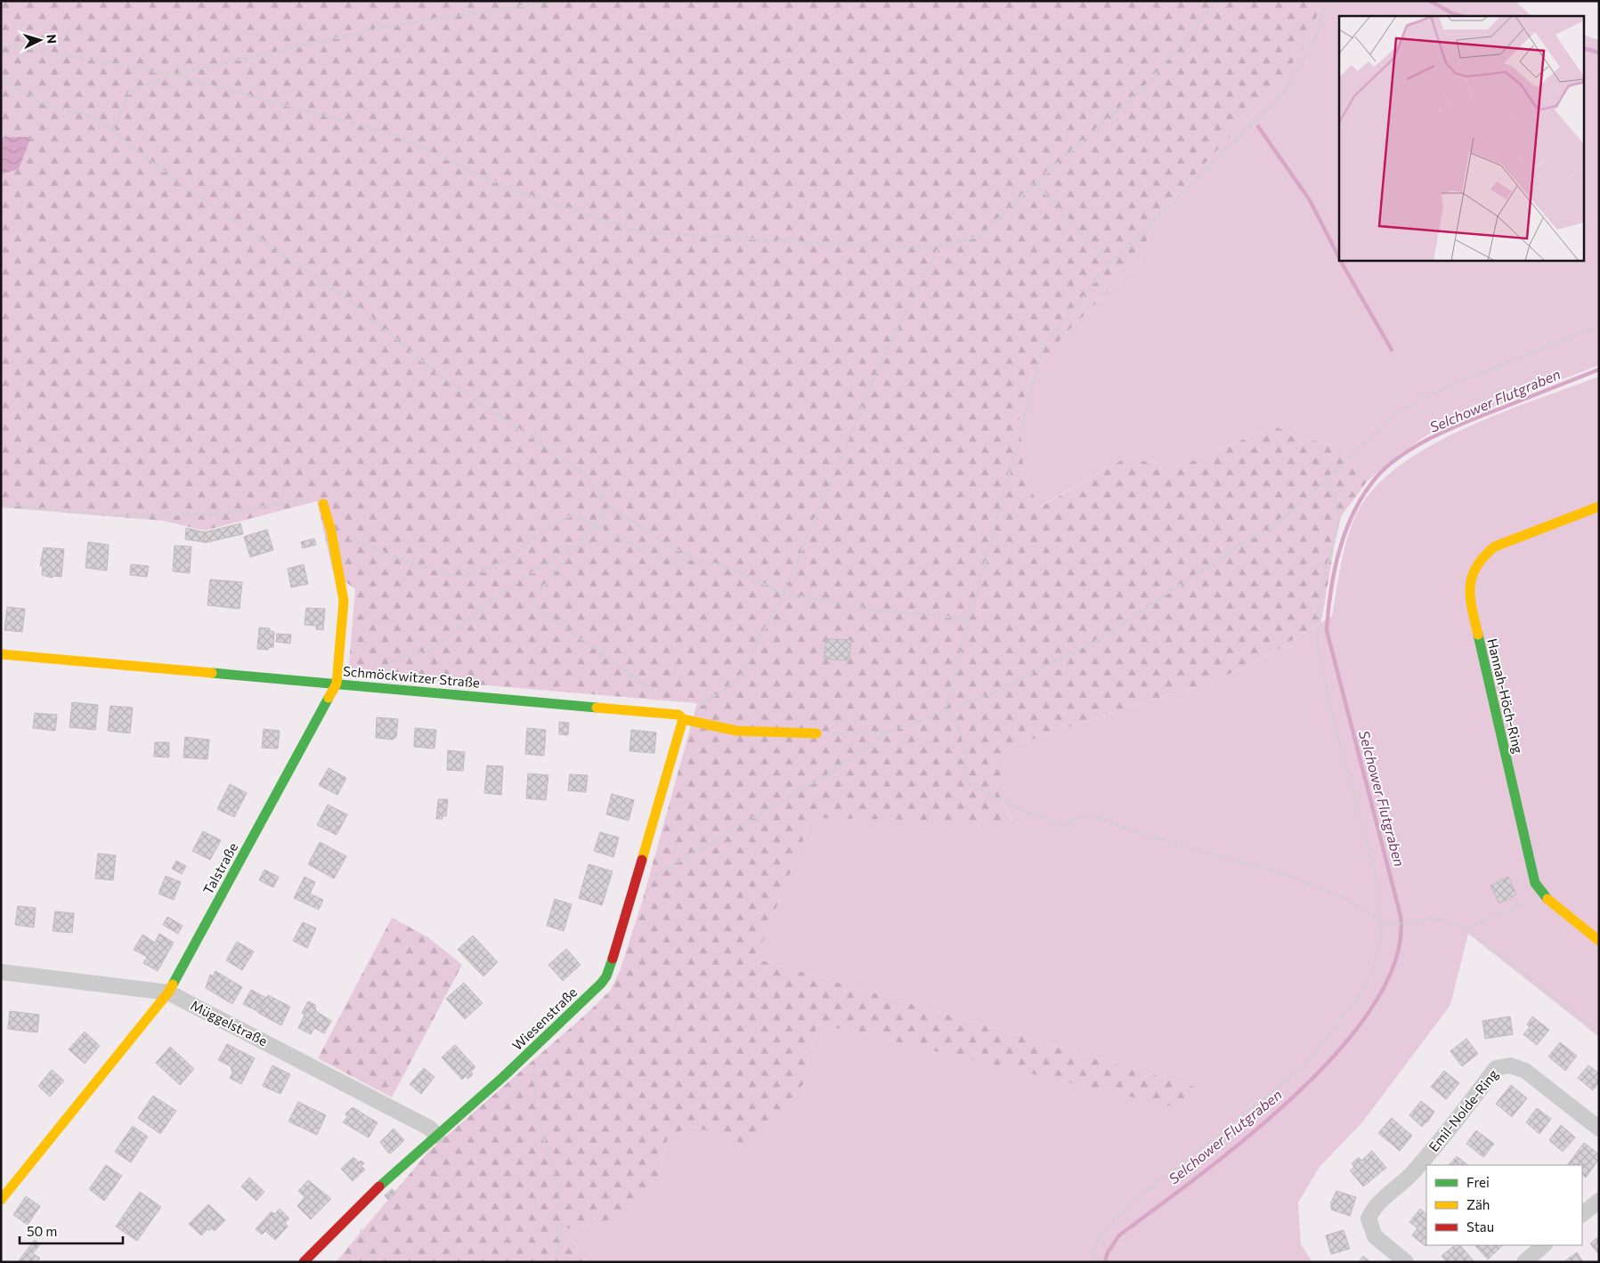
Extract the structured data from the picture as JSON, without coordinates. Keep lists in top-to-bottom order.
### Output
{
  "streets": {
    "street": [
      "Schmöckwitzer Straße",
      "Hannah-Höch-Ring",
      "Talstraße",
      "Wiesenstraße",
      "Müggelstraße",
      "Emil-Nolde-Ring"
    ]
  },
  "crossings": [
    ["Schmöckwitzer Straße", "Talstraße"],
    ["Schmöckwitzer Straße", "Wiesenstraße"],
    ["Talstraße", "Müggelstraße"],
    ["Wiesenstraße", "Müggelstraße"]
  ],
  "water": ["Selchower Flutgraben"],
  "legend": ["Frei", "Zäh", "Stau"],
  "scale_bar": "50 m",
  "north": "right"
}
